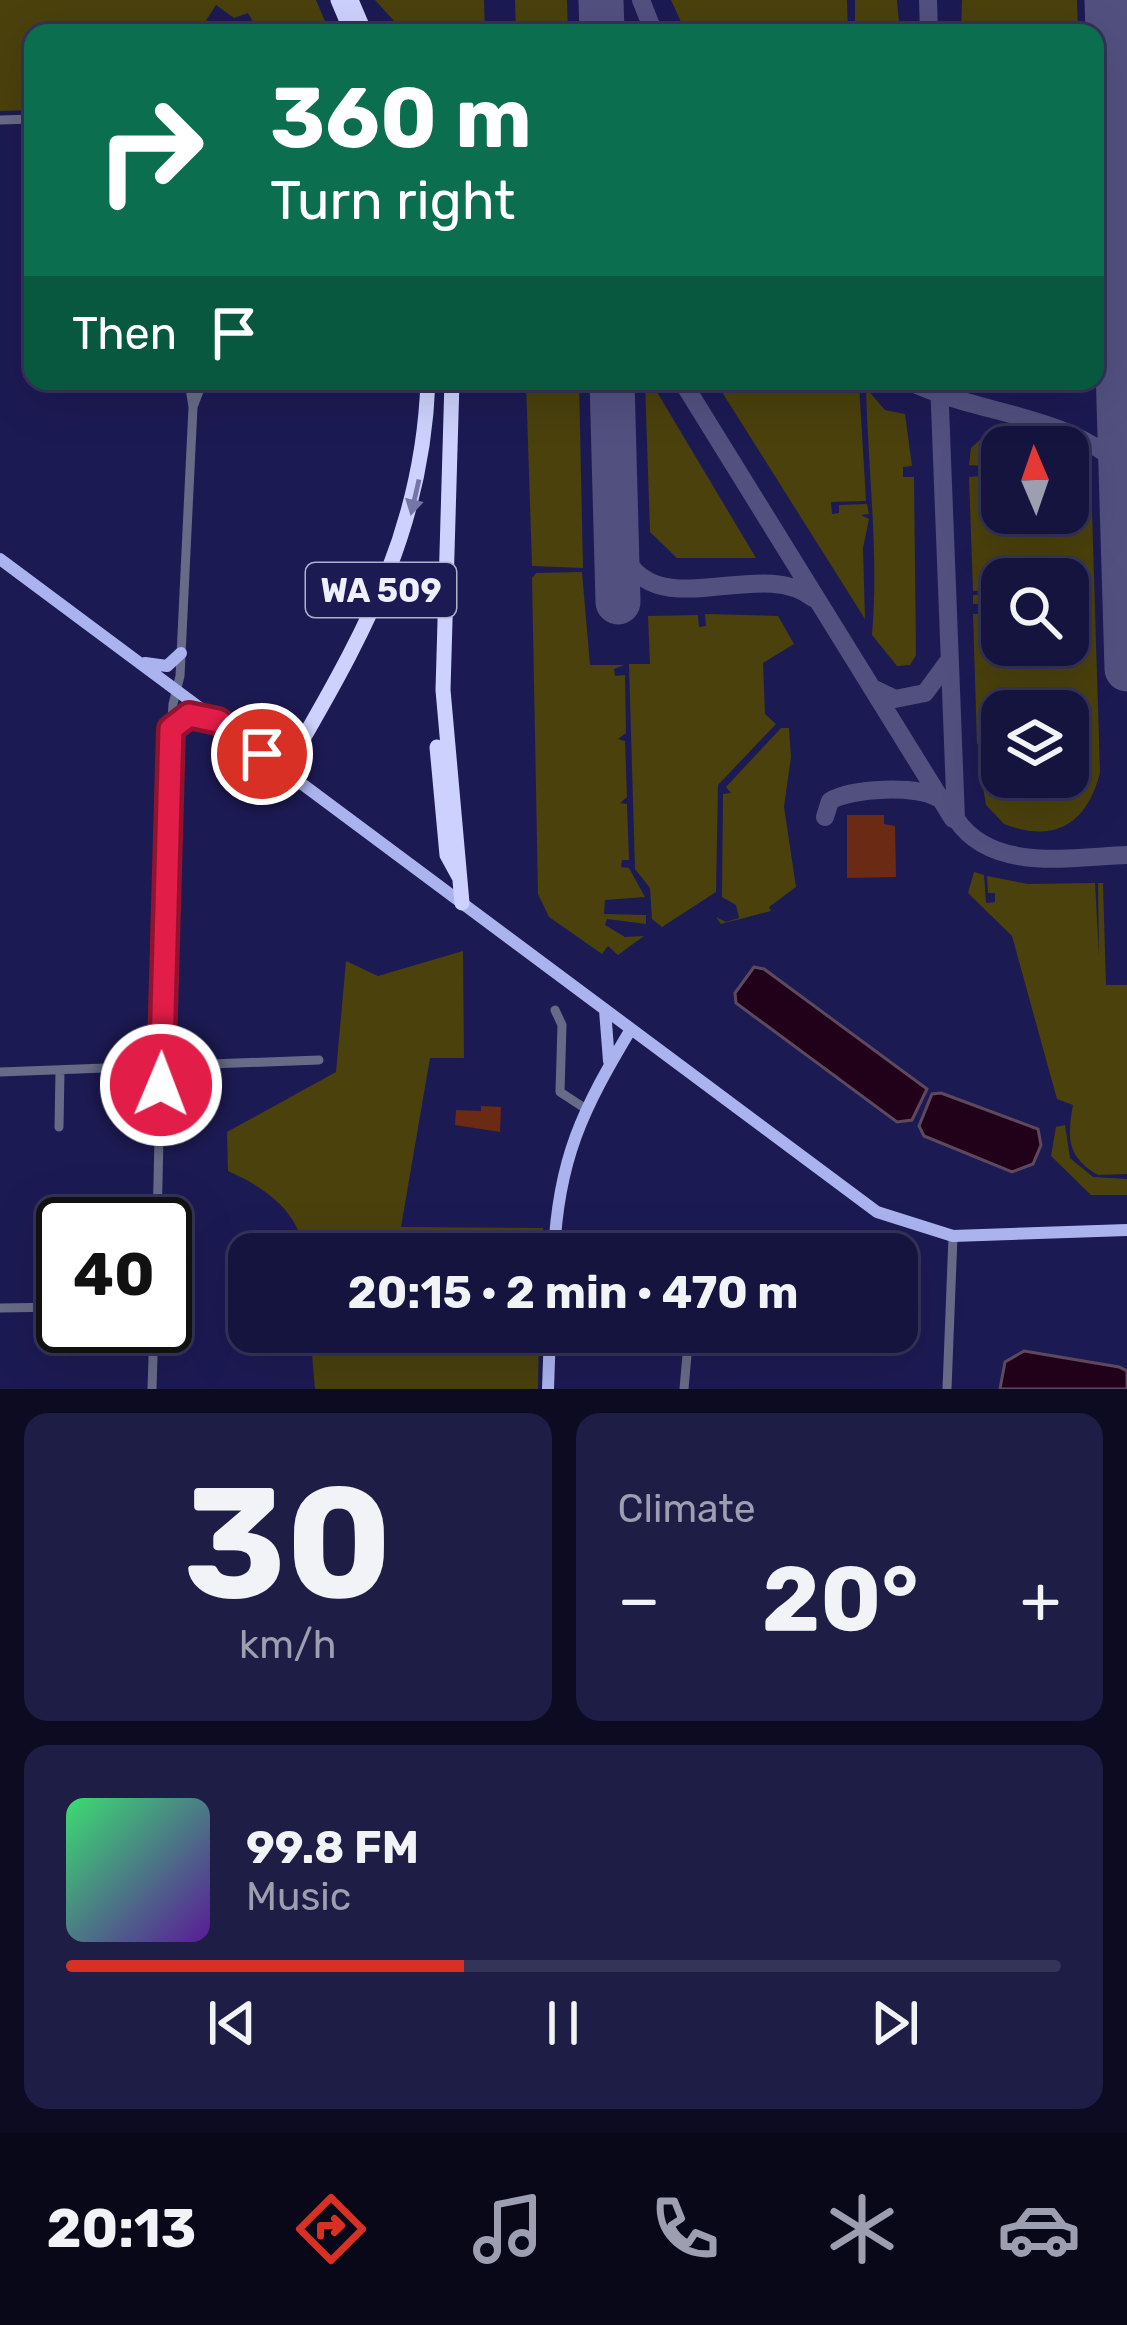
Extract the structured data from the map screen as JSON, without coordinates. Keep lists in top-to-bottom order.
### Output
{
  "streets": {
    "highway": ["WA 509"]
  },
  "north": "top",
  "page": {
    "turn": ["360 m", "Turn right"],
    "then": "Then",
    "limit": "40",
    "trip": "20:15 · 2 min · 470 m",
    "tile": [
      ["30", "km/h"],
      "Climate"
    ],
    "heat": ["−", "20°", "+"],
    "song": ["99.8 FM", "Music"],
    "tabs": "20:13"
  }
}
